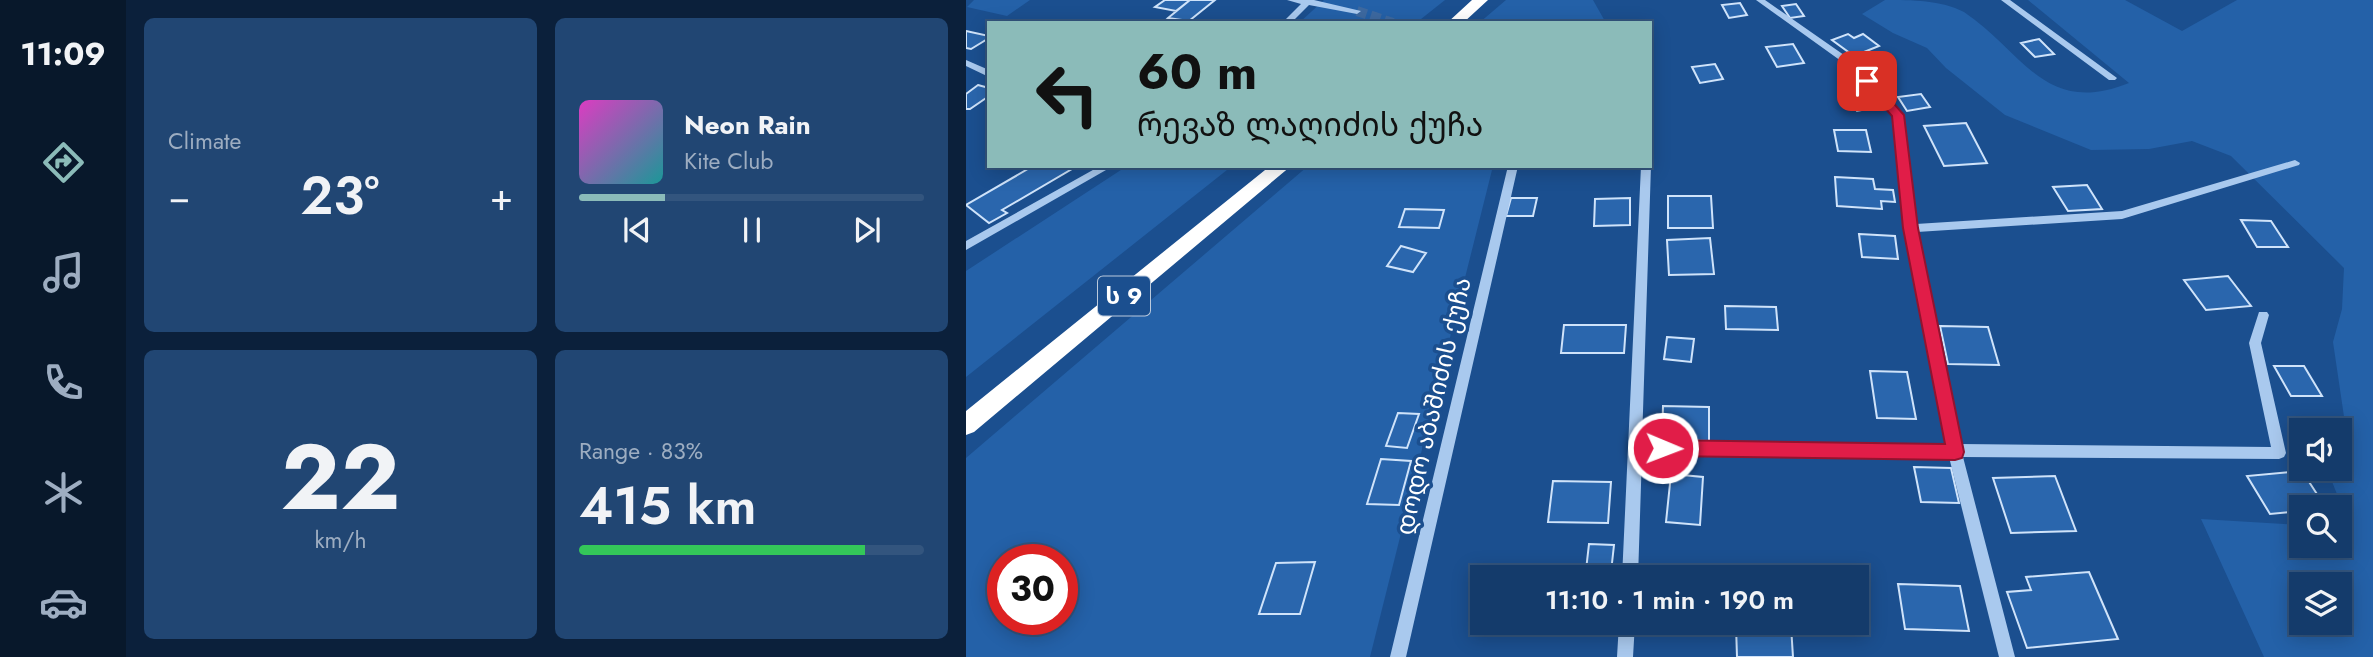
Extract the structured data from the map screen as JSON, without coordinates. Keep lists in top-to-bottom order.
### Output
{
  "streets": {
    "highway": ["ს 9"],
    "street": ["დოდო აბაშიძის ქუჩა"]
  },
  "page": {
    "tabs": "11:09",
    "tile": [
      "Climate",
      ["22", "km/h"],
      ["Range · 83%", "415 km"]
    ],
    "turn": ["60 m", "რევაზ ლაღიძის ქუჩა"],
    "song": ["Neon Rain", "Kite Club"],
    "heat": ["−", "23°", "+"],
    "limit": "30",
    "trip": "11:10 · 1 min · 190 m"
  }
}
